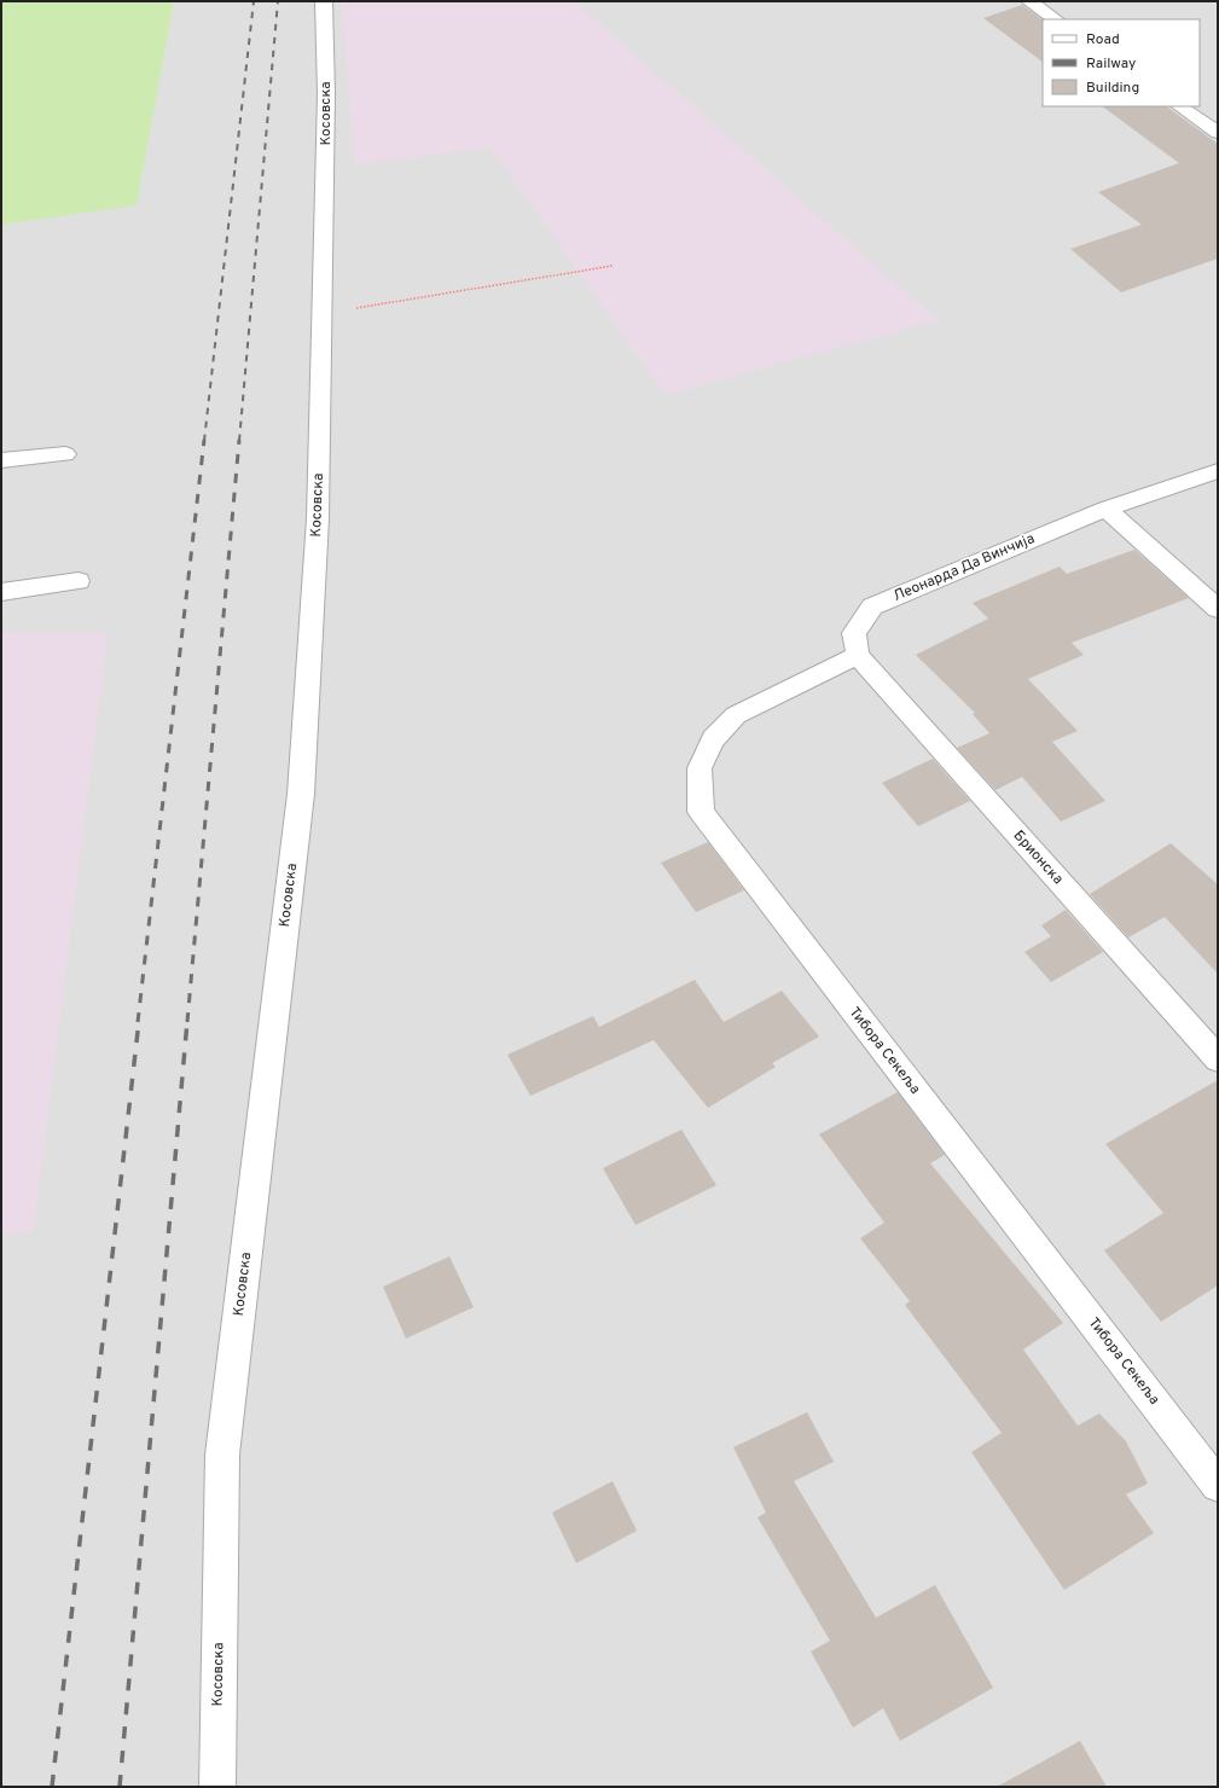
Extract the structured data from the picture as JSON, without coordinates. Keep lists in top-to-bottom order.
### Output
{
  "streets": {
    "street": [
      "Косовска",
      "Леонарда Да Винчија",
      "Брионска",
      "Тибора Секеља"
    ]
  },
  "crossings": [
    ["Леонарда Да Винчија", "Брионска"],
    ["Леонарда Да Винчија", "Тибора Секеља"],
    ["Брионска", "Тибора Секеља"]
  ],
  "legend": ["Road", "Railway", "Building"]
}
